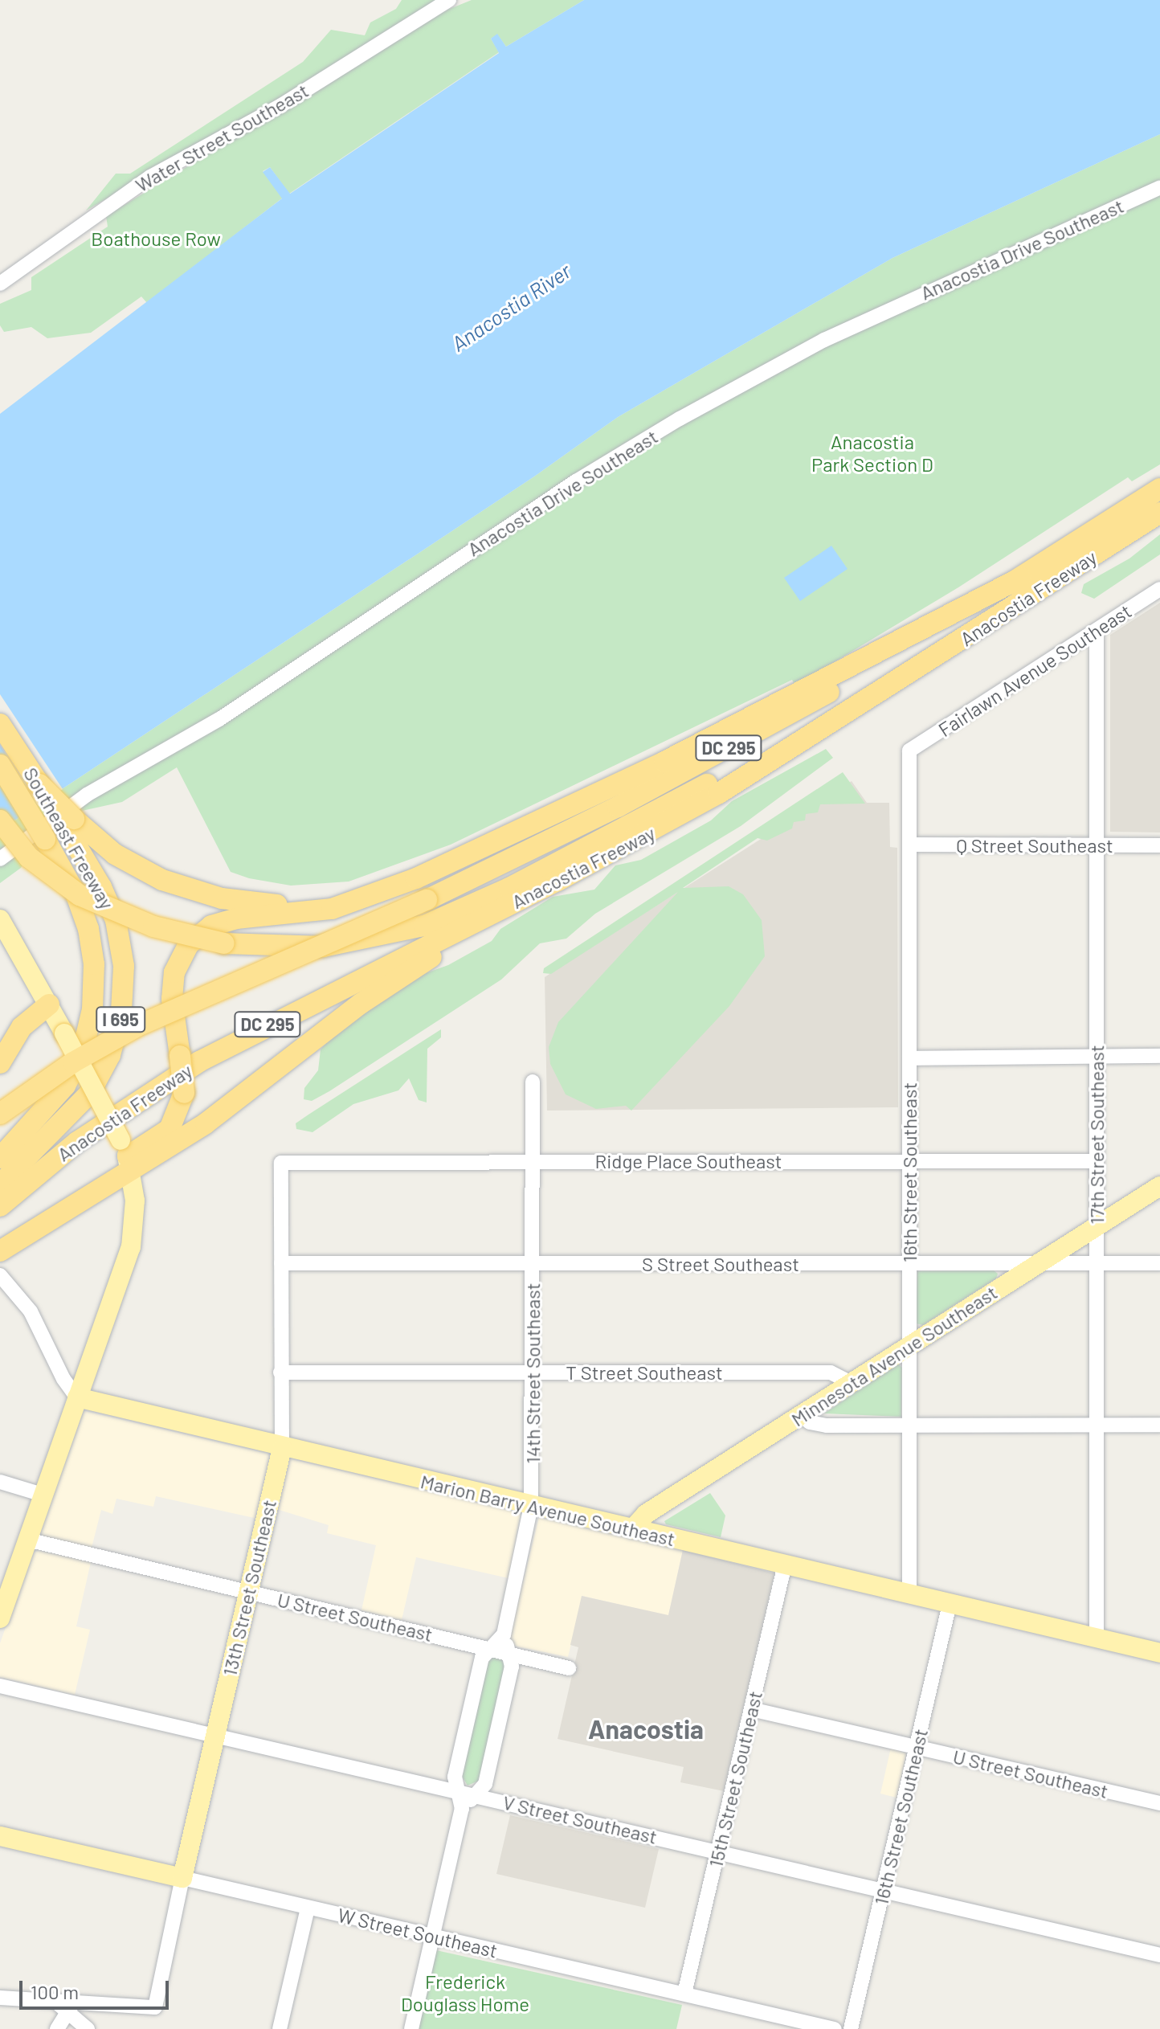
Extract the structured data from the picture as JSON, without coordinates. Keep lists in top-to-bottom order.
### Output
{
  "streets": {
    "highway": [
      "Anacostia Freeway",
      "DC 295",
      "Southeast Freeway",
      "I 695"
    ],
    "main road": [
      "Minnesota Avenue Southeast",
      "Marion Barry Avenue Southeast",
      "13th Street Southeast",
      "W Street Southeast"
    ],
    "street": [
      "Water Street Southeast",
      "Anacostia Drive Southeast",
      "Fairlawn Avenue Southeast",
      "Q Street Southeast",
      "17th Street Southeast",
      "Ridge Place Southeast",
      "16th Street Southeast",
      "S Street Southeast",
      "T Street Southeast",
      "14th Street Southeast",
      "U Street Southeast",
      "15th Street Southeast",
      "V Street Southeast"
    ]
  },
  "crossings": [
    ["Fairlawn Avenue Southeast", "17th Street Southeast"],
    ["Fairlawn Avenue Southeast", "16th Street Southeast"],
    ["Q Street Southeast", "17th Street Southeast"],
    ["Q Street Southeast", "16th Street Southeast"],
    ["17th Street Southeast", "Ridge Place Southeast"],
    ["17th Street Southeast", "S Street Southeast"],
    ["17th Street Southeast", "Minnesota Avenue Southeast"],
    ["17th Street Southeast", "Marion Barry Avenue Southeast"],
    ["Ridge Place Southeast", "16th Street Southeast"],
    ["Ridge Place Southeast", "14th Street Southeast"],
    ["Ridge Place Southeast", "13th Street Southeast"],
    ["16th Street Southeast", "S Street Southeast"],
    ["16th Street Southeast", "Minnesota Avenue Southeast"],
    ["16th Street Southeast", "Marion Barry Avenue Southeast"],
    ["16th Street Southeast", "U Street Southeast"],
    ["16th Street Southeast", "V Street Southeast"],
    ["S Street Southeast", "Minnesota Avenue Southeast"],
    ["S Street Southeast", "14th Street Southeast"],
    ["S Street Southeast", "13th Street Southeast"],
    ["Minnesota Avenue Southeast", "T Street Southeast"],
    ["Minnesota Avenue Southeast", "Marion Barry Avenue Southeast"],
    ["T Street Southeast", "14th Street Southeast"],
    ["T Street Southeast", "13th Street Southeast"],
    ["14th Street Southeast", "Marion Barry Avenue Southeast"],
    ["Marion Barry Avenue Southeast", "13th Street Southeast"],
    ["Marion Barry Avenue Southeast", "15th Street Southeast"],
    ["13th Street Southeast", "U Street Southeast"],
    ["13th Street Southeast", "V Street Southeast"],
    ["13th Street Southeast", "W Street Southeast"],
    ["U Street Southeast", "15th Street Southeast"],
    ["15th Street Southeast", "V Street Southeast"],
    ["15th Street Southeast", "W Street Southeast"]
  ],
  "districts": ["Anacostia"],
  "water": ["Anacostia River"],
  "parks": ["Boathouse Row", "Anacostia Park Section D", "Frederick Douglass Home"],
  "scale_bar": "100 m"
}
